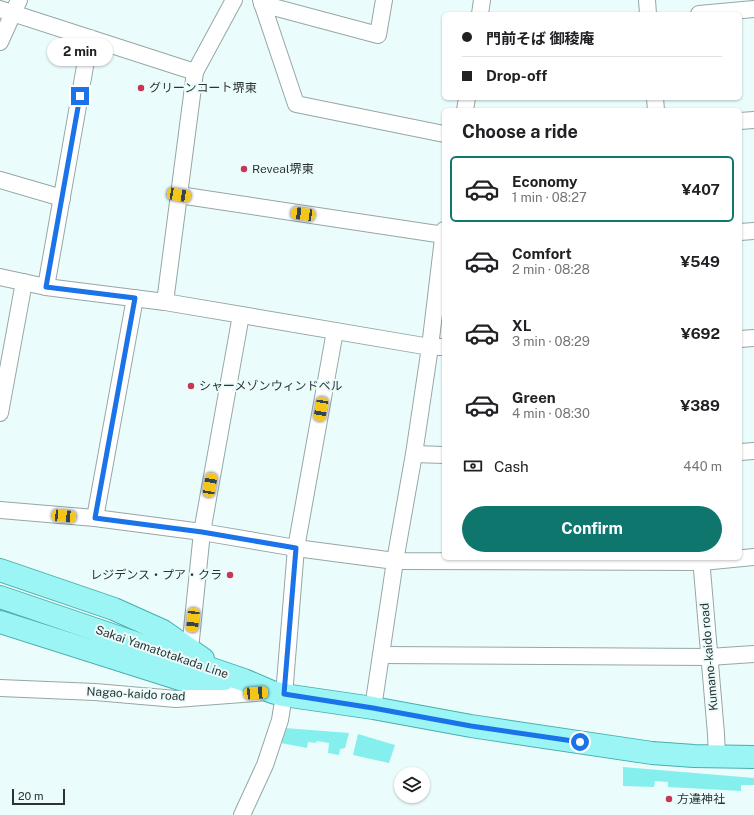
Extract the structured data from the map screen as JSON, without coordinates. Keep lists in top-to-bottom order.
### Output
{
  "streets": {
    "main road": ["Sakai Yamatotakada Line"],
    "street": ["Kumano-kaido road", "Nagao-kaido road"]
  },
  "crossings": [
    ["Sakai Yamatotakada Line", "Kumano-kaido road"],
    ["Sakai Yamatotakada Line", "Nagao-kaido road"]
  ],
  "places": [
    "グリーンコート堺東",
    "Reveal堺東",
    "シャーメゾンウィンドベル",
    "レジデンス・プア・クラ",
    "方違神社"
  ],
  "scale_bar": "20 m",
  "page": {
    "banner": ["門前そば 御稜庵", "Drop-off"],
    "bubble": "2 min",
    "heading": "Choose a ride",
    "list": [
      {
        "name": "Economy",
        "note": "1 min · 08:27",
        "value": "¥407"
      },
      {
        "name": "Comfort",
        "note": "2 min · 08:28",
        "value": "¥549"
      },
      {
        "name": "XL",
        "note": "3 min · 08:29",
        "value": "¥692"
      },
      {
        "name": "Green",
        "note": "4 min · 08:30",
        "value": "¥389"
      }
    ],
    "pay": ["Cash", "440 m"],
    "buttons": "Confirm",
    "scale": "20 m"
  }
}
